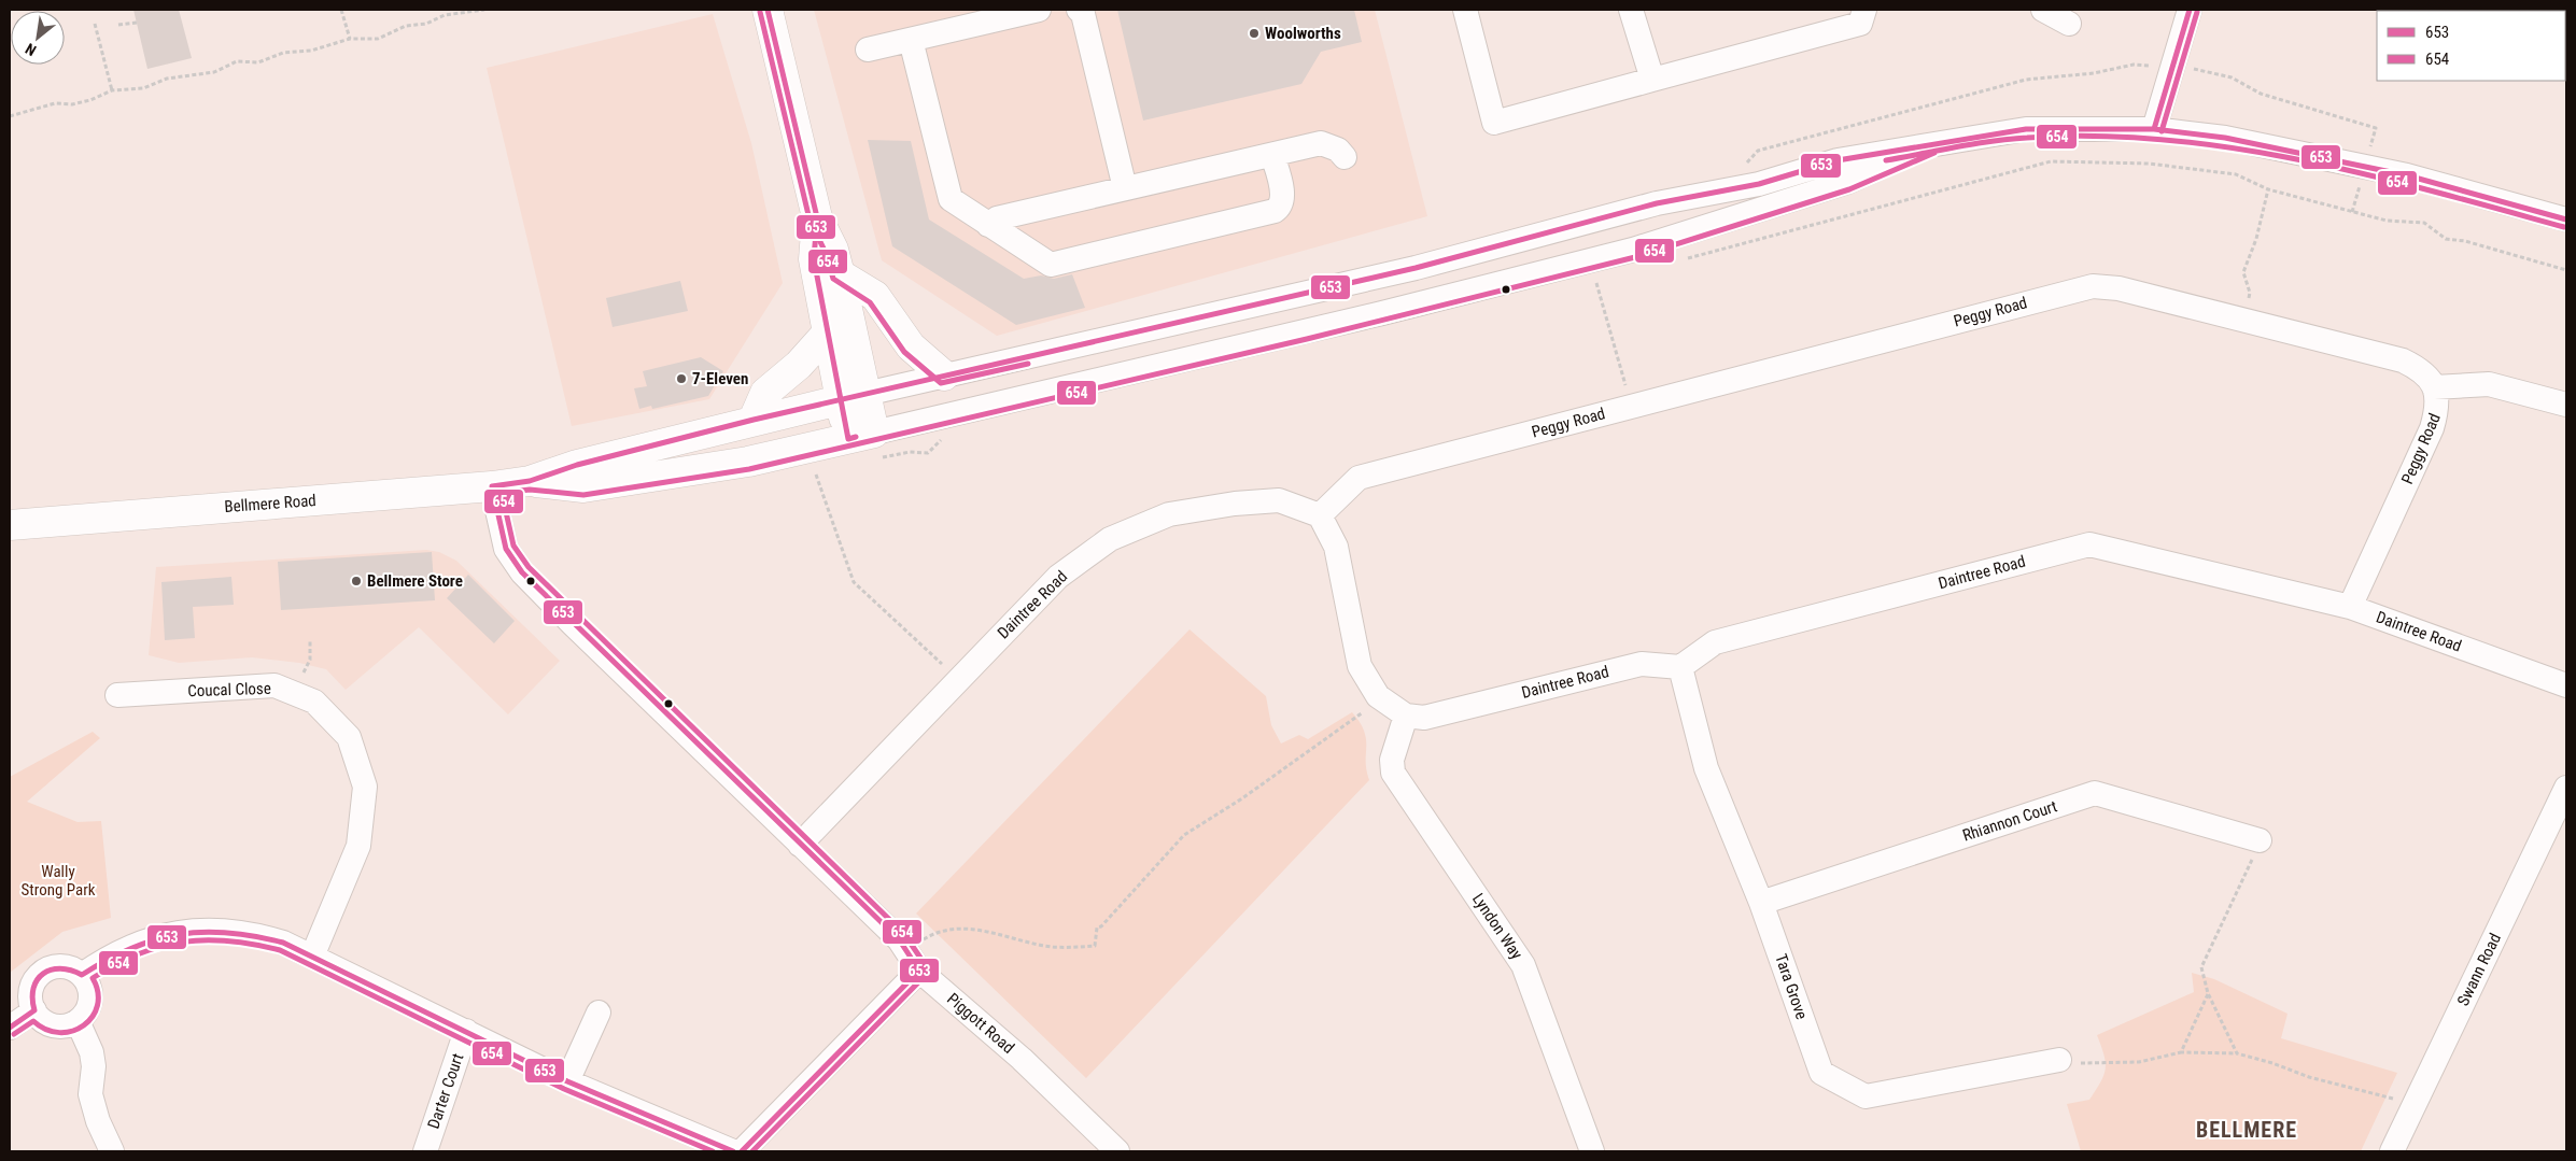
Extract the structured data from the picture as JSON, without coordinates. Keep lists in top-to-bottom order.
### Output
{
  "streets": {
    "main road": ["Bellmere Road"],
    "street": [
      "Peggy Road",
      "Daintree Road",
      "Coucal Close",
      "Rhiannon Court",
      "Lyndon Way",
      "Swann Road",
      "Tara Grove",
      "Piggott Road",
      "Darter Court"
    ]
  },
  "crossings": [
    ["Peggy Road", "Daintree Road"],
    ["Bellmere Road", "Piggott Road"],
    ["Daintree Road", "Lyndon Way"],
    ["Daintree Road", "Tara Grove"],
    ["Daintree Road", "Piggott Road"],
    ["Rhiannon Court", "Tara Grove"]
  ],
  "districts": ["BELLMERE"],
  "parks": ["Wally Strong Park"],
  "places": ["Woolworths", "7-Eleven", "Bellmere Store"],
  "lines": ["transit line 653", "transit line 654"],
  "legend": ["653", "654"],
  "north": "bottom left"
}
